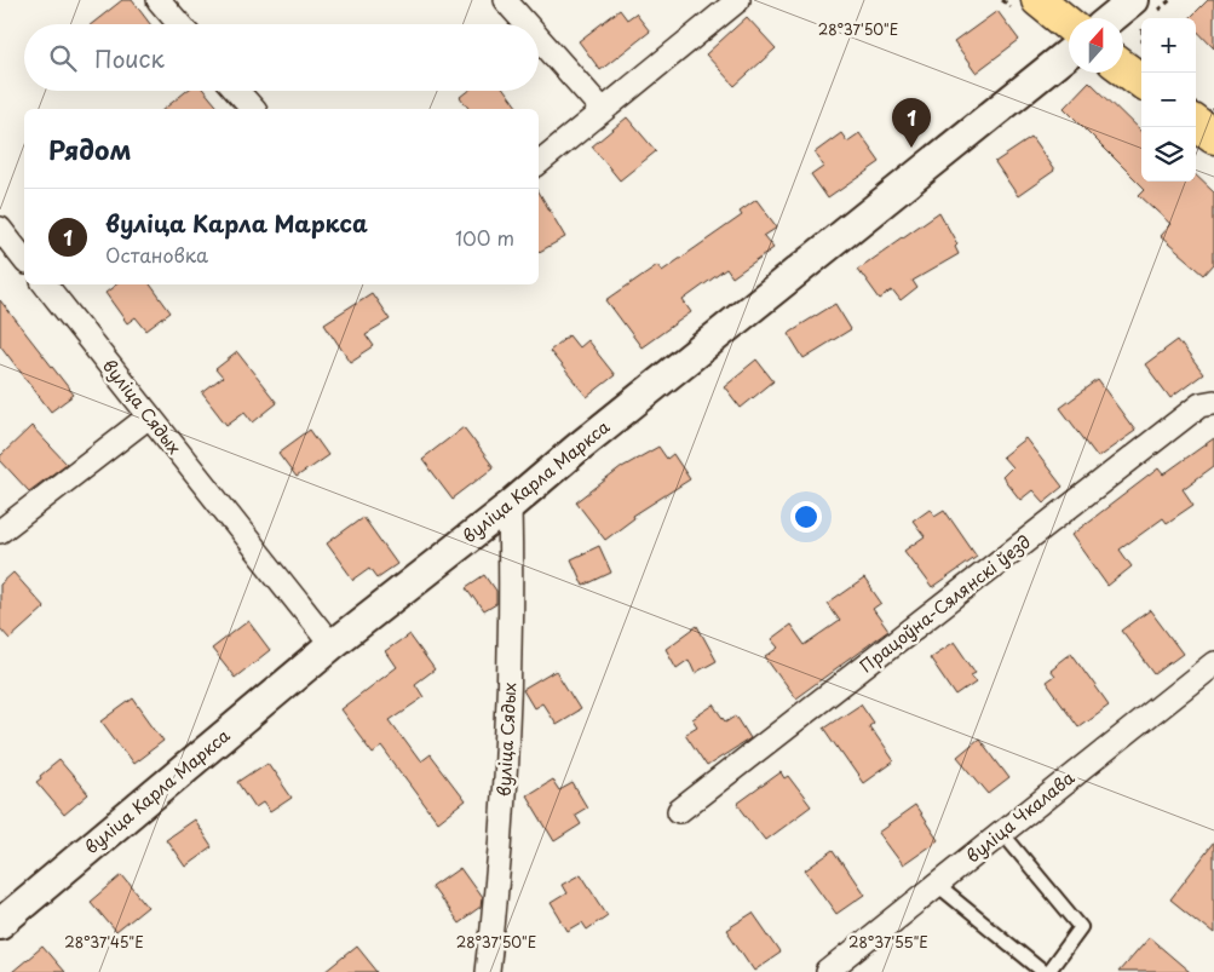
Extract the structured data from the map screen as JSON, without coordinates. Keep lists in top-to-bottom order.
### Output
{
  "streets": {
    "street": [
      "вуліца Сядых",
      "вуліца Карла Маркса",
      "Працоўна-Сялянскі ўезд",
      "вуліца Чкалава"
    ]
  },
  "crossings": [
    ["вуліца Сядых", "вуліца Карла Маркса"]
  ],
  "north": "top",
  "page": {
    "map_buttons": ["+", "−"],
    "search": "Поиск",
    "pins": "1",
    "heading": "Рядом",
    "list": [
      {
        "mark": "1",
        "name": "вуліца Карла Маркса",
        "note": "Остановка",
        "value": "100 m"
      }
    ]
  },
  "coordinates": ["28°37'50\"E", "28°37'45\"E", "28°37'55\"E"]
}
